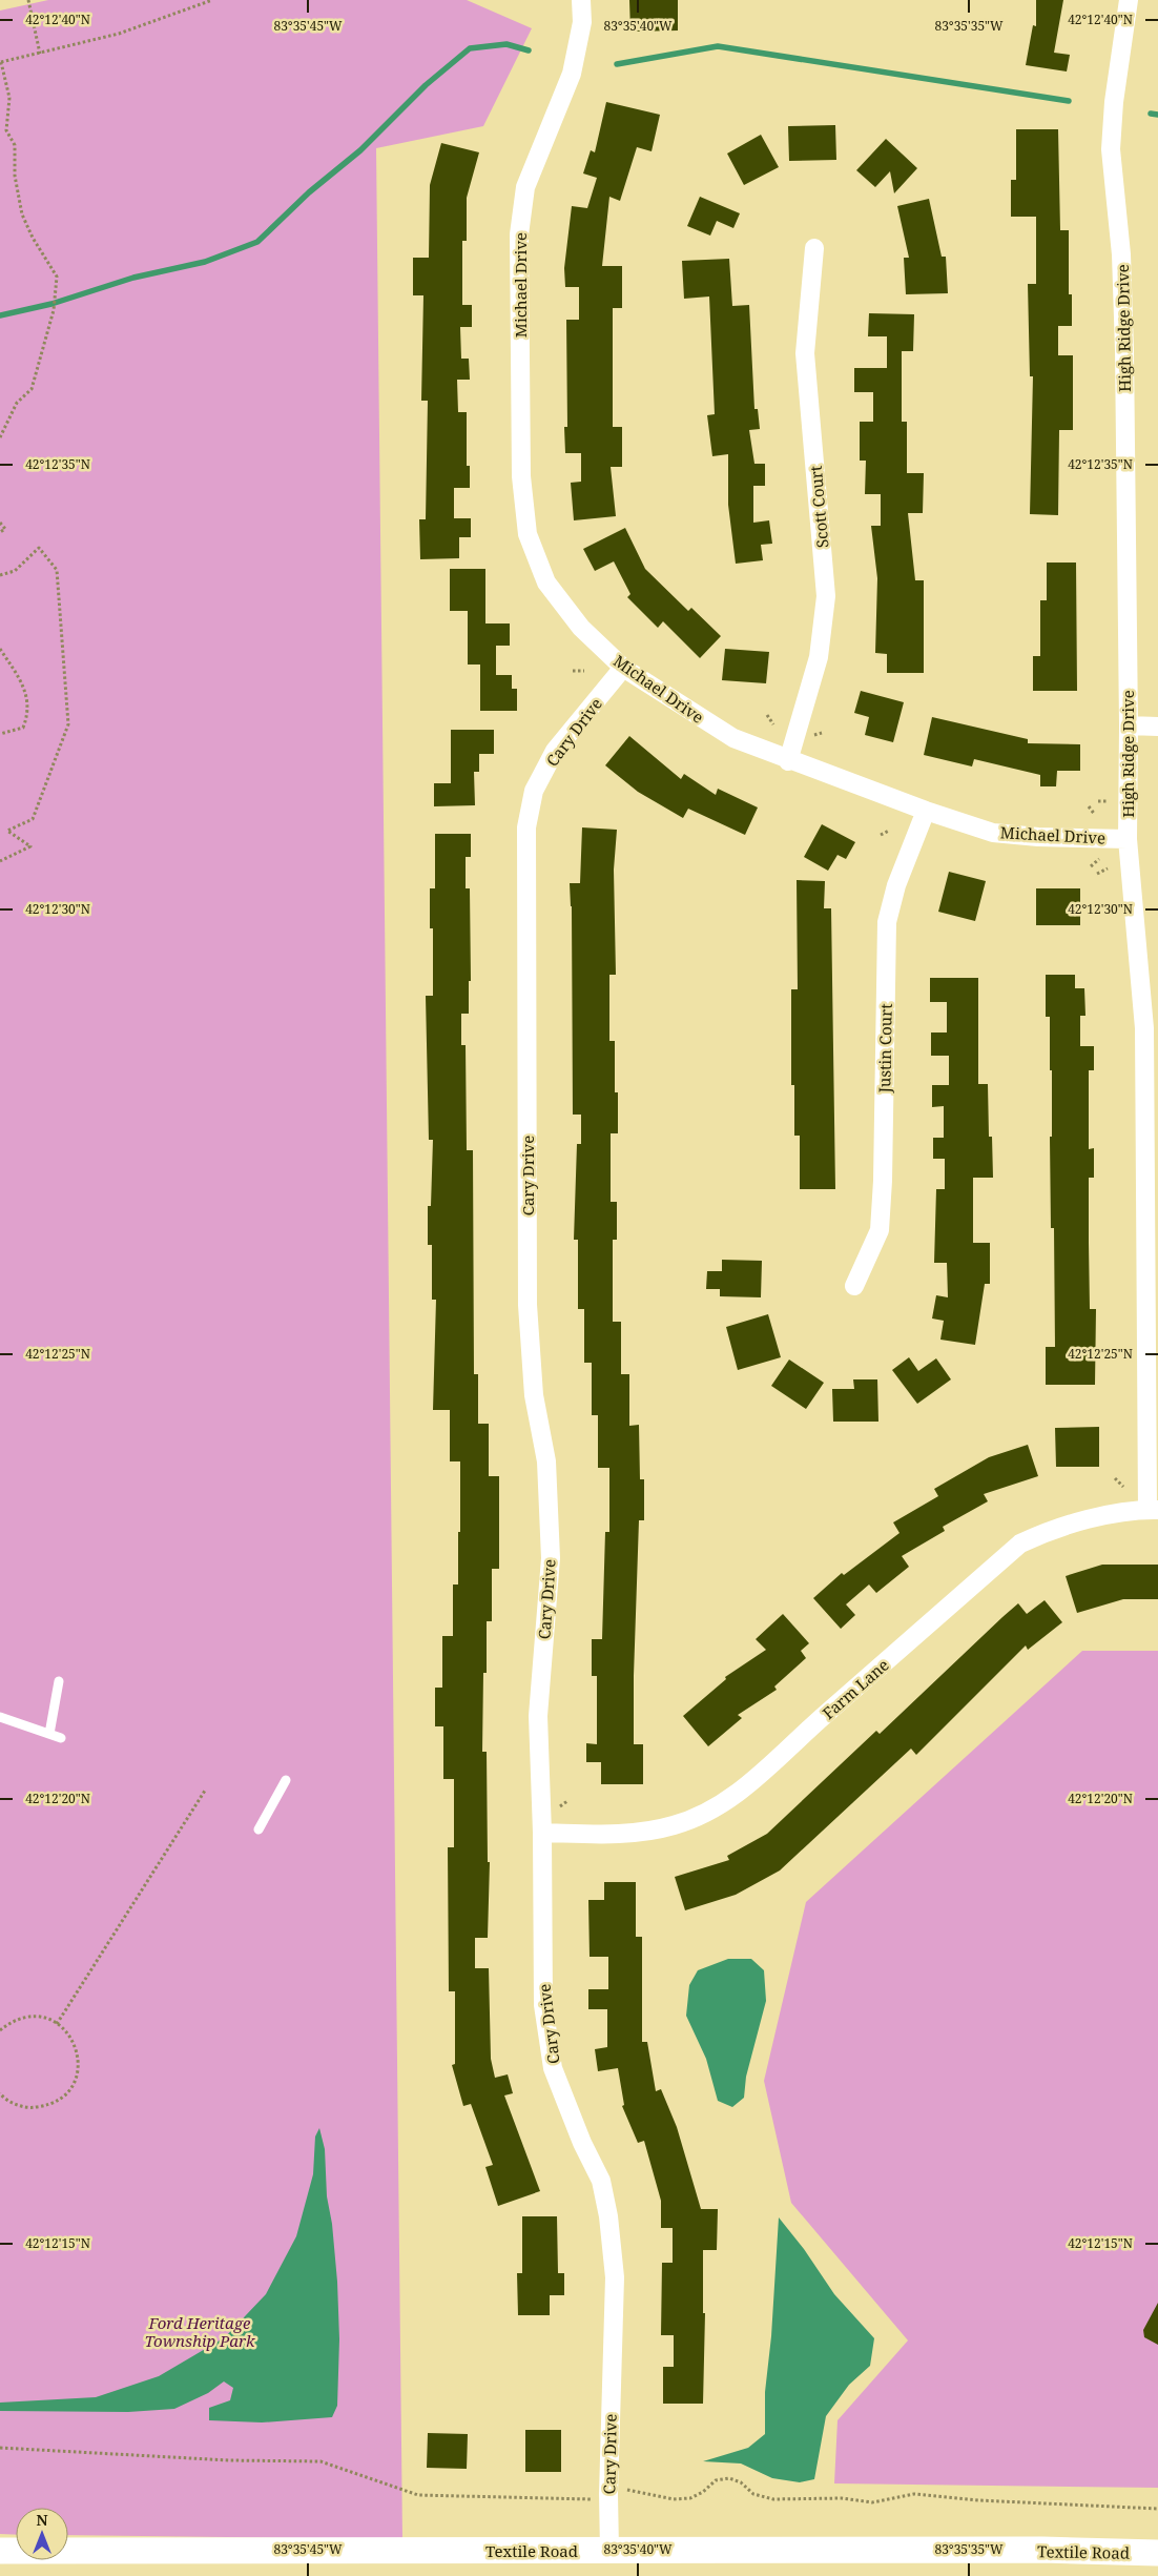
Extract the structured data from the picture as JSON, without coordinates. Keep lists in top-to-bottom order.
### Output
{
  "streets": {
    "main road": ["Textile Road"],
    "street": [
      "Michael Drive",
      "High Ridge Drive",
      "Scott Court",
      "Cary Drive",
      "Justin Court",
      "Farm Lane"
    ]
  },
  "crossings": [
    ["Michael Drive", "High Ridge Drive"],
    ["Michael Drive", "Scott Court"],
    ["Michael Drive", "Cary Drive"],
    ["Michael Drive", "Justin Court"],
    ["High Ridge Drive", "Farm Lane"],
    ["Cary Drive", "Farm Lane"],
    ["Cary Drive", "Textile Road"]
  ],
  "parks": ["Ford Heritage Township Park"],
  "north": "top",
  "coordinates": [
    "42°12'40\"N",
    "83°35'45\"W",
    "83°35'40\"W",
    "83°35'35\"W",
    "42°12'35\"N",
    "42°12'30\"N",
    "42°12'25\"N",
    "42°12'20\"N",
    "42°12'15\"N"
  ]
}
